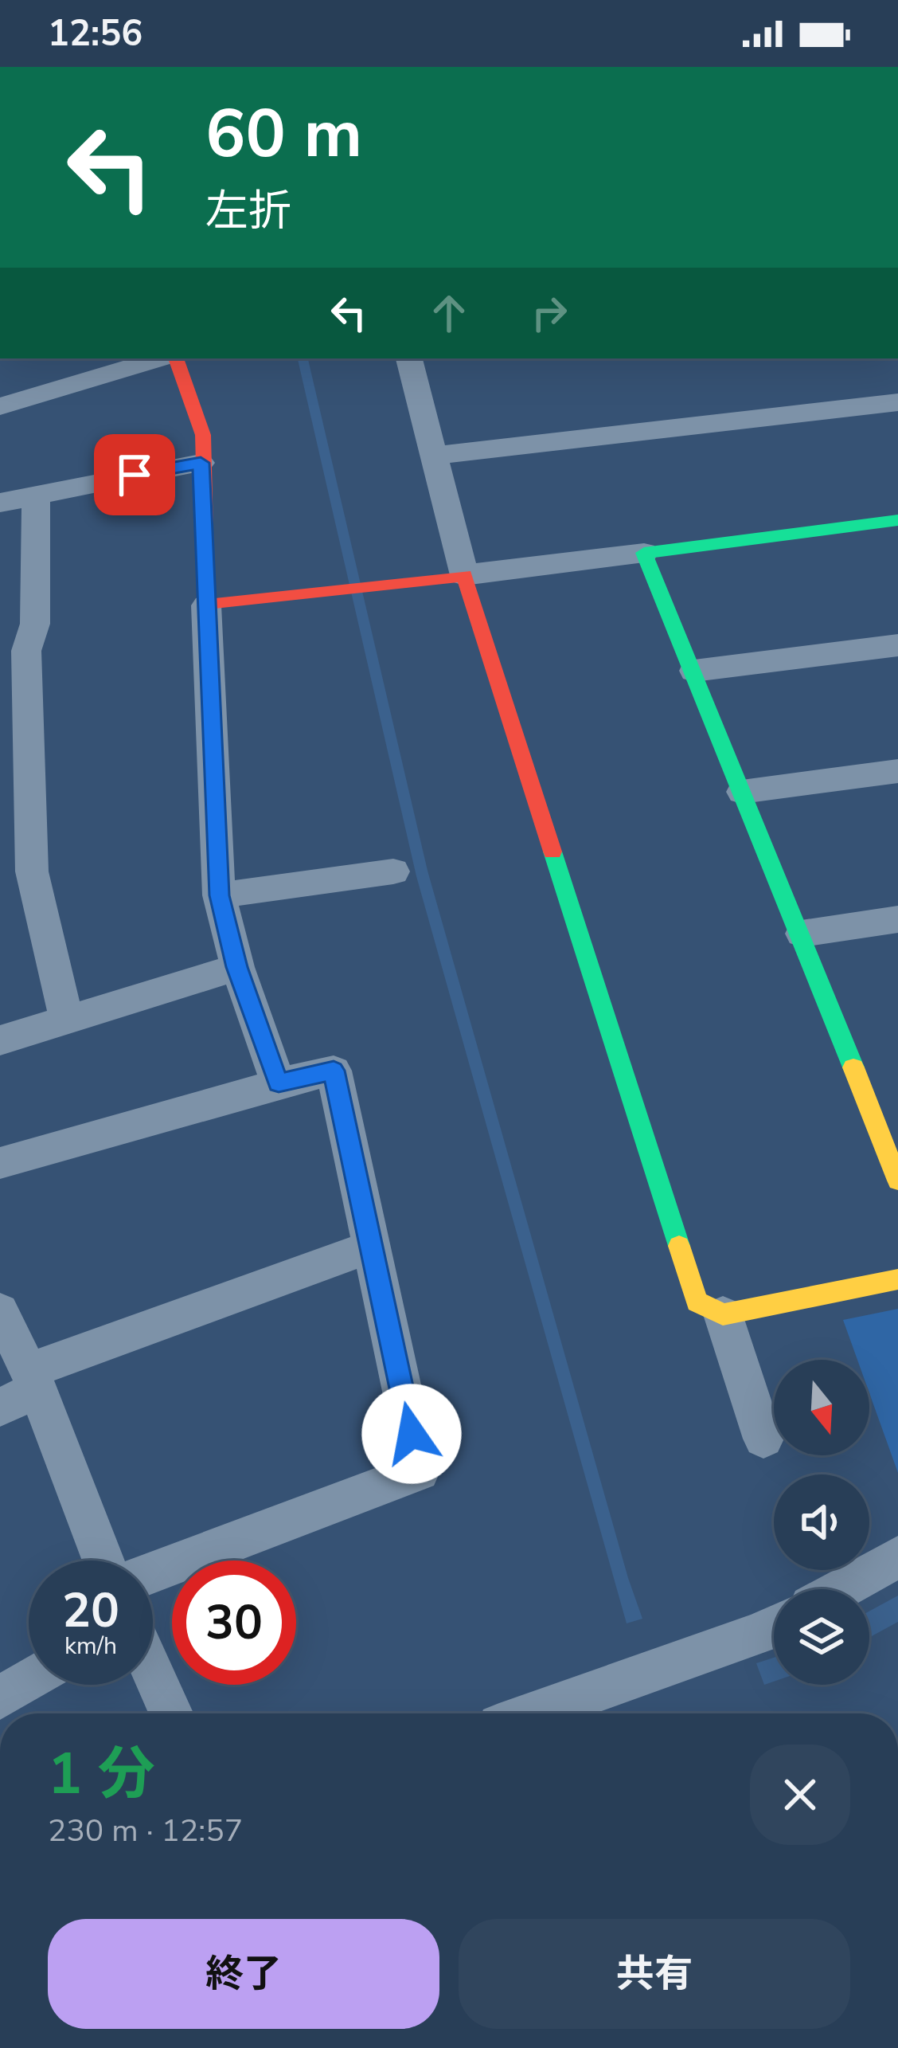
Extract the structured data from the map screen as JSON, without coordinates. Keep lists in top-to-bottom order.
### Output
{
  "north": "bottom",
  "page": {
    "status": "12:56",
    "turn": ["60 m", "左折"],
    "speed": "20 km/h",
    "limit": "30",
    "heading": ["1 分", "230 m · 12:57"],
    "buttons": ["終了", "共有"]
  }
}
